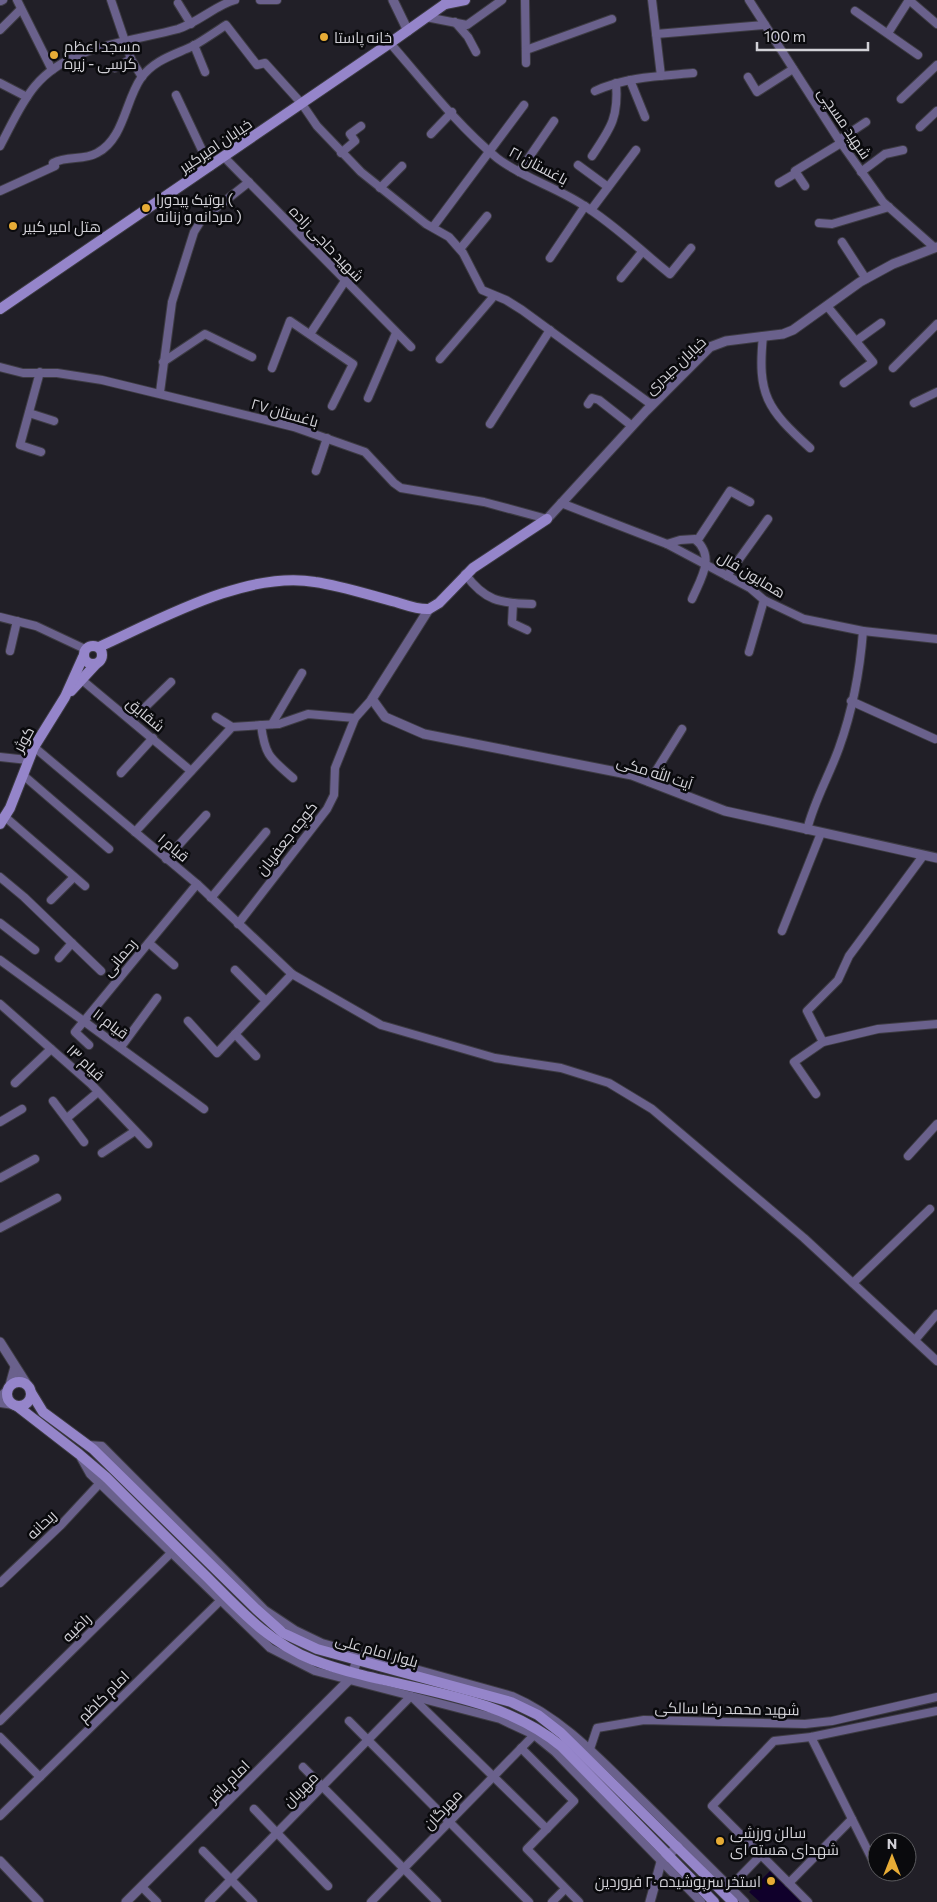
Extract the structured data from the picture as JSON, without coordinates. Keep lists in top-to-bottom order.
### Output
{
  "streets": {
    "main road": ["خیابان امیرکبیر", "کوثر", "بلوار امام علی"],
    "street": [
      "شهید مسچی",
      "باغستان ۲۱",
      "شهید حاجی زاده",
      "خیابان حیدری",
      "باغستان ۲۷",
      "همایون فال",
      "شقایق",
      "آیت الله مکی",
      "کوچه جعفریان",
      "قیام ۱",
      "رحمانی",
      "قیام ۱۱",
      "قیام ۱۳",
      "ریحانه",
      "راضیه",
      "امام کاظم",
      "شهید محمد رضا سالکی",
      "امام باقر",
      "مهربان",
      "مهرگان"
    ]
  },
  "crossings": [
    ["شهید مسچی", "خیابان حیدری"],
    ["خیابان امیرکبیر", "باغستان ۲۱"],
    ["خیابان امیرکبیر", "شهید حاجی زاده"],
    ["خیابان حیدری", "باغستان ۲۷"],
    ["خیابان حیدری", "همایون فال"],
    ["کوثر", "قیام ۱"],
    ["آیت الله مکی", "کوچه جعفریان"],
    ["کوچه جعفریان", "قیام ۱"],
    ["قیام ۱", "رحمانی"],
    ["رحمانی", "قیام ۱۱"],
    ["بلوار امام علی", "امام کاظم"],
    ["بلوار امام علی", "امام باقر"]
  ],
  "places": [
    "خانه پاستا",
    "مسجد اعظم کرسی - زیره",
    "بوتیک پیدورا ( مردانه و زنانه )",
    "هتل امیر کبیر",
    "سالن ورزشی شهدای هسته ای",
    "استخر سرپوشیده ۲۰ فروردین"
  ],
  "scale_bar": "100 m",
  "north": "top"
}
